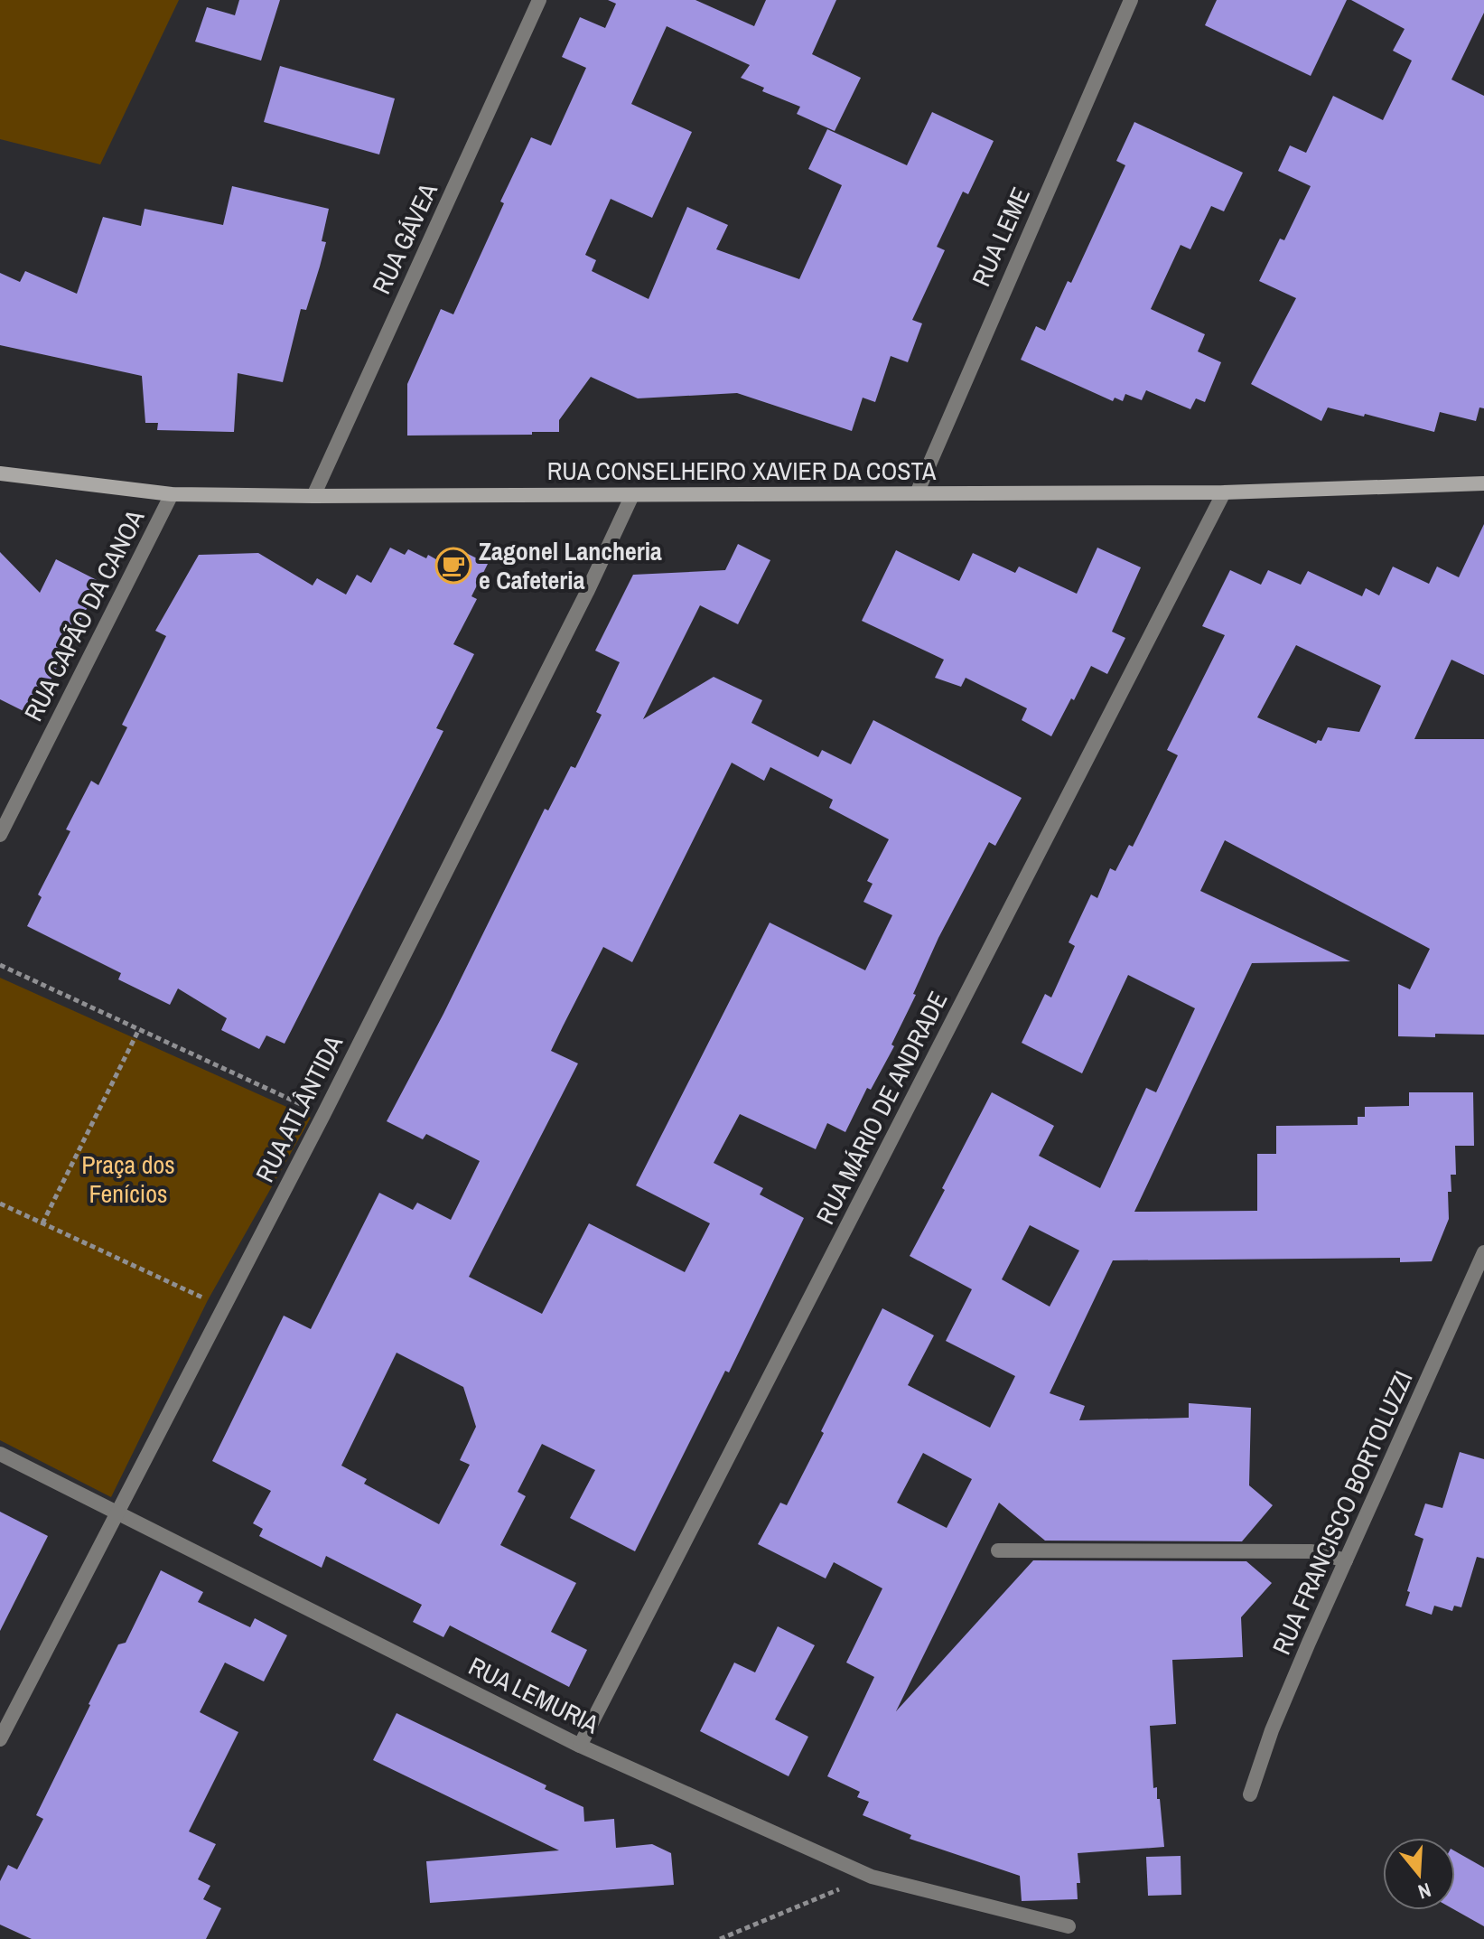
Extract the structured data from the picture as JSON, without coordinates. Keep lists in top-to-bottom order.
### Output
{
  "streets": {
    "street": [
      "RUA LEME",
      "RUA GÁVEA",
      "RUA CONSELHEIRO XAVIER DA COSTA",
      "RUA CAPÃO DA CANOA",
      "RUA MÁRIO DE ANDRADE",
      "RUA ATLÂNTIDA",
      "RUA FRANCISCO BORTOLUZZI",
      "RUA LEMURIA"
    ]
  },
  "crossings": [
    ["RUA LEME", "RUA CONSELHEIRO XAVIER DA COSTA"],
    ["RUA GÁVEA", "RUA CONSELHEIRO XAVIER DA COSTA"],
    ["RUA CONSELHEIRO XAVIER DA COSTA", "RUA CAPÃO DA CANOA"],
    ["RUA CONSELHEIRO XAVIER DA COSTA", "RUA MÁRIO DE ANDRADE"],
    ["RUA CONSELHEIRO XAVIER DA COSTA", "RUA ATLÂNTIDA"],
    ["RUA MÁRIO DE ANDRADE", "RUA LEMURIA"],
    ["RUA ATLÂNTIDA", "RUA LEMURIA"]
  ],
  "parks": ["Praça dos Fenícios"],
  "places": {
    "cafe": ["Zagonel Lancheria e Cafeteria"]
  },
  "north": "bottom"
}
